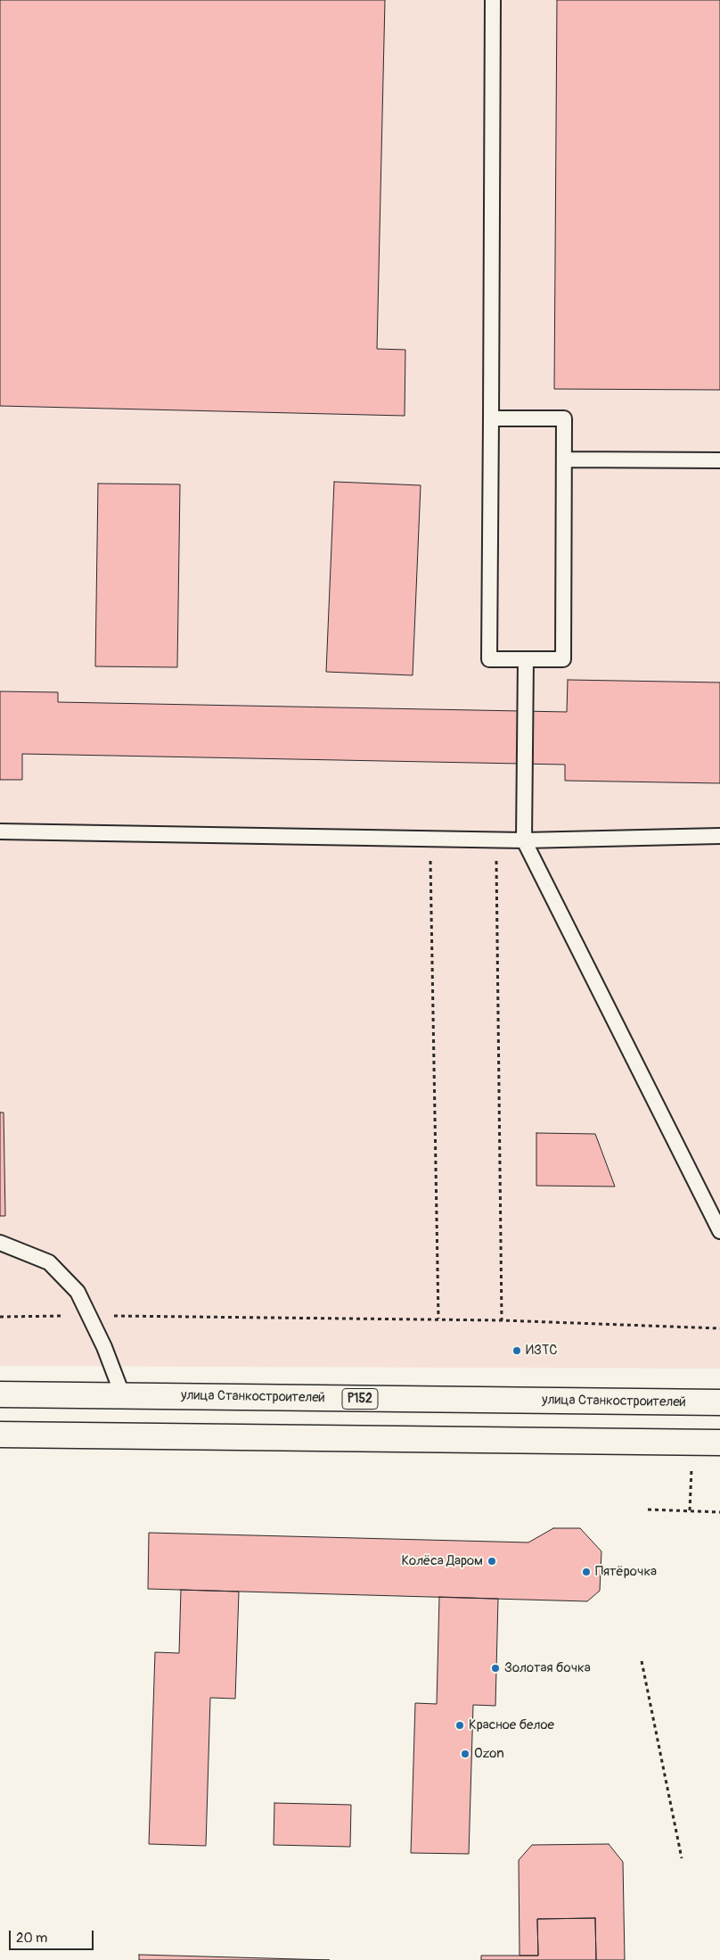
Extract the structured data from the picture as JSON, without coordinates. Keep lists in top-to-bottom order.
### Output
{
  "streets": {
    "main road": ["улица Станкостроителей", "Р152"]
  },
  "places": [
    "ИЗТС",
    "Колёса Даром",
    "Пятёрочка",
    "Золотая бочка",
    "Красное белое",
    "Ozon"
  ],
  "scale_bar": "20 m"
}
